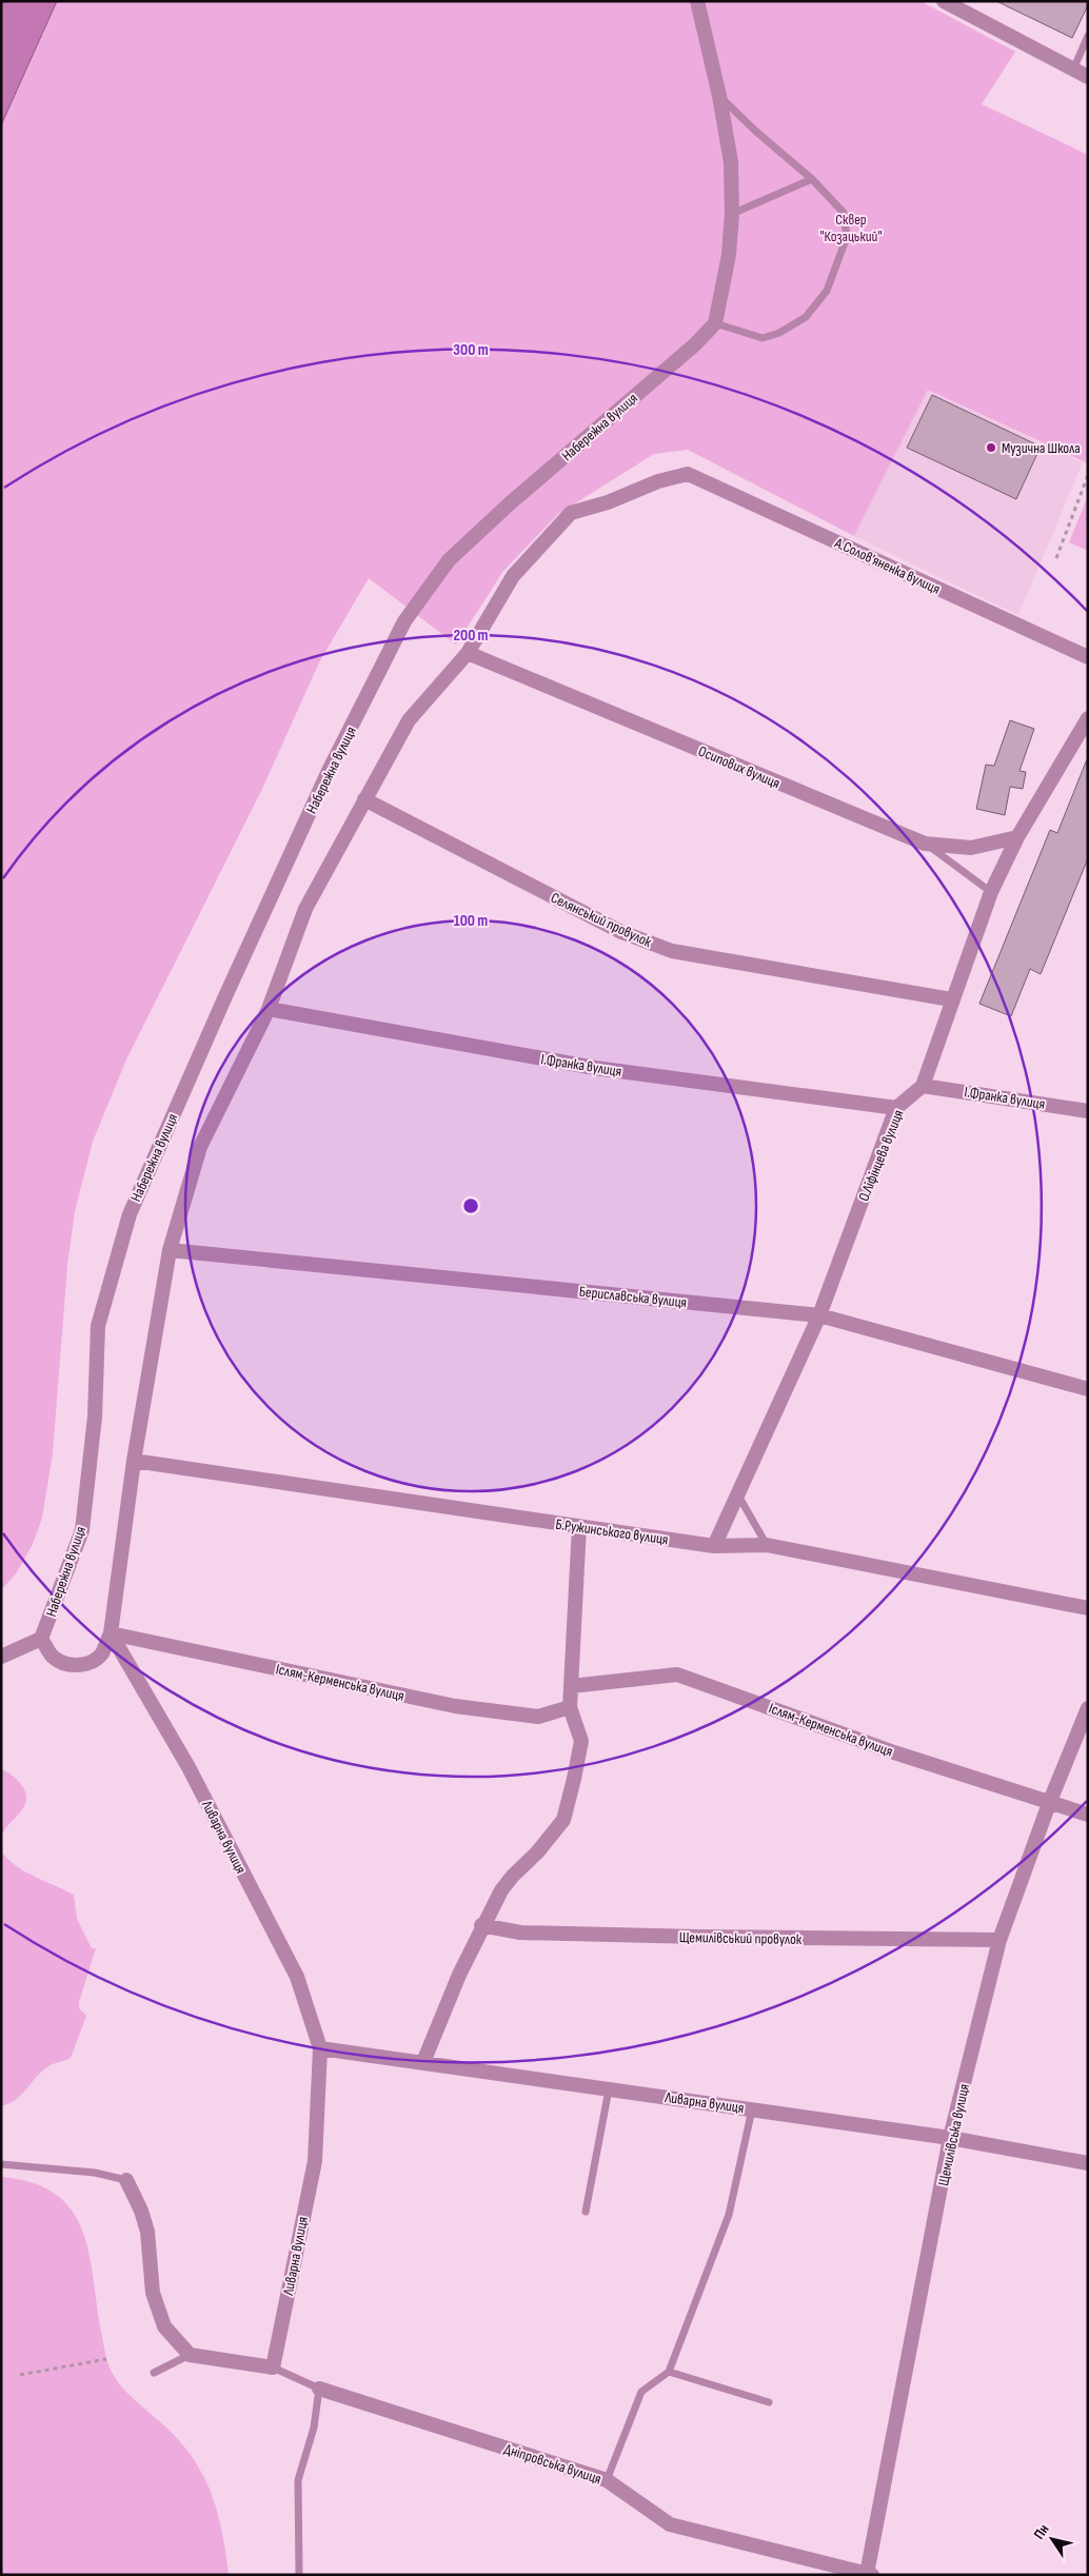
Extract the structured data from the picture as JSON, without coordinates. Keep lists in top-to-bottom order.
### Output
{
  "streets": {
    "street": [
      "Набережна вулиця",
      "А.Солов’яненка вулиця",
      "Осипових вулиця",
      "Селянський провулок",
      "І.Франка вулиця",
      "О.Ліфінцева вулиця",
      "Бериславська вулиця",
      "Б.Ружинського вулиця",
      "Іслям-Керменська вулиця",
      "Ливарна вулиця",
      "Щемилівський провулок",
      "Щемилівська вулиця",
      "Дніпровська вулиця"
    ]
  },
  "crossings": [
    ["А.Солов’яненка вулиця", "Осипових вулиця"],
    ["І.Франка вулиця", "О.Ліфінцева вулиця"],
    ["О.Ліфінцева вулиця", "Бериславська вулиця"],
    ["О.Ліфінцева вулиця", "Б.Ружинського вулиця"],
    ["Іслям-Керменська вулиця", "Ливарна вулиця"],
    ["Іслям-Керменська вулиця", "Щемилівська вулиця"],
    ["Ливарна вулиця", "Щемилівська вулиця"],
    ["Щемилівський провулок", "Щемилівська вулиця"],
    ["Щемилівська вулиця", "Дніпровська вулиця"]
  ],
  "parks": ["Сквер \"Козацький\""],
  "places": ["Музична Школа"],
  "north": "top left",
  "rings": ["300 m", "200 m", "100 m"]
}
